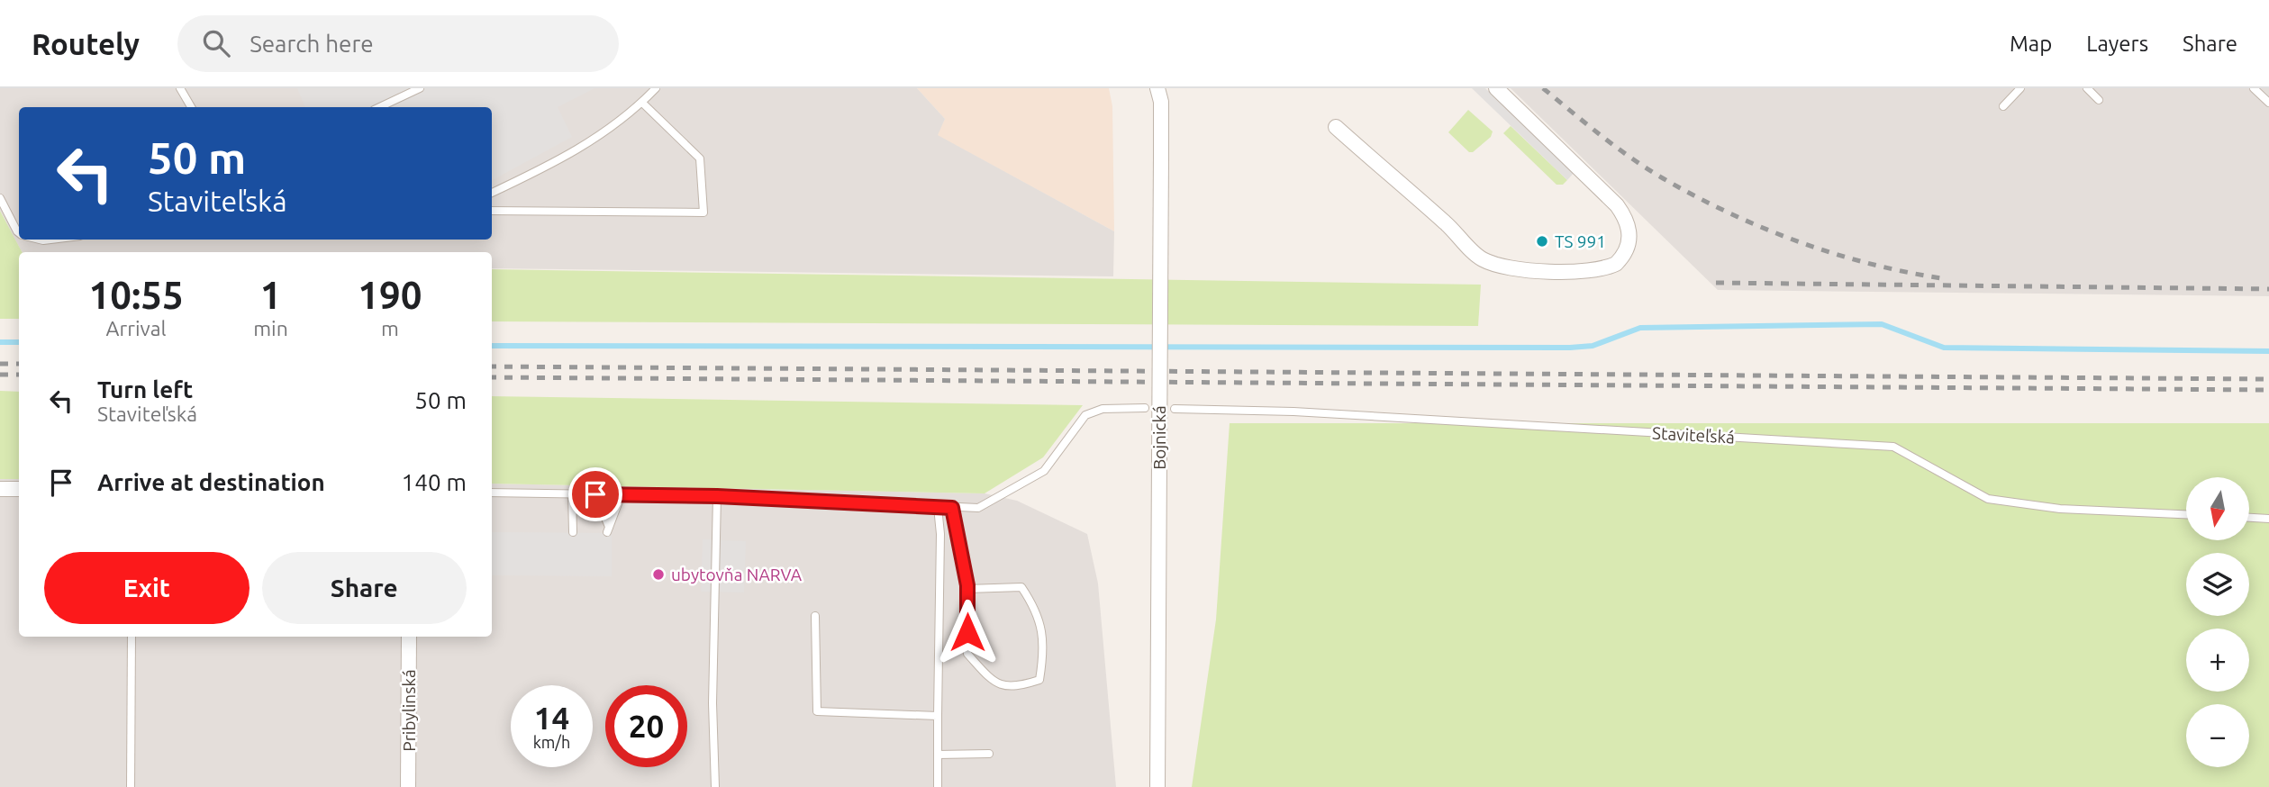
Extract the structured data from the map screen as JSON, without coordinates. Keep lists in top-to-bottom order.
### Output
{
  "streets": {
    "street": ["Bojnická", "Pribylinská"],
    "lane": ["Staviteľská"]
  },
  "places": ["TS 991", "ubytovňa NARVA"],
  "north": "bottom",
  "page": {
    "header": "Routely",
    "search": "Search here",
    "nav": ["Map", "Layers", "Share"],
    "turn": ["50 m", "Staviteľská"],
    "eta": [
      "10:55",
      "Arrival",
      "1",
      "min",
      "190",
      "m"
    ],
    "list": [
      {
        "name": "Turn left",
        "note": "Staviteľská",
        "value": "50 m"
      },
      {
        "name": "Arrive at destination",
        "value": "140 m"
      }
    ],
    "map_buttons": ["+", "−"],
    "buttons": ["Exit", "Share"],
    "speed": "14 km/h",
    "limit": "20"
  }
}
